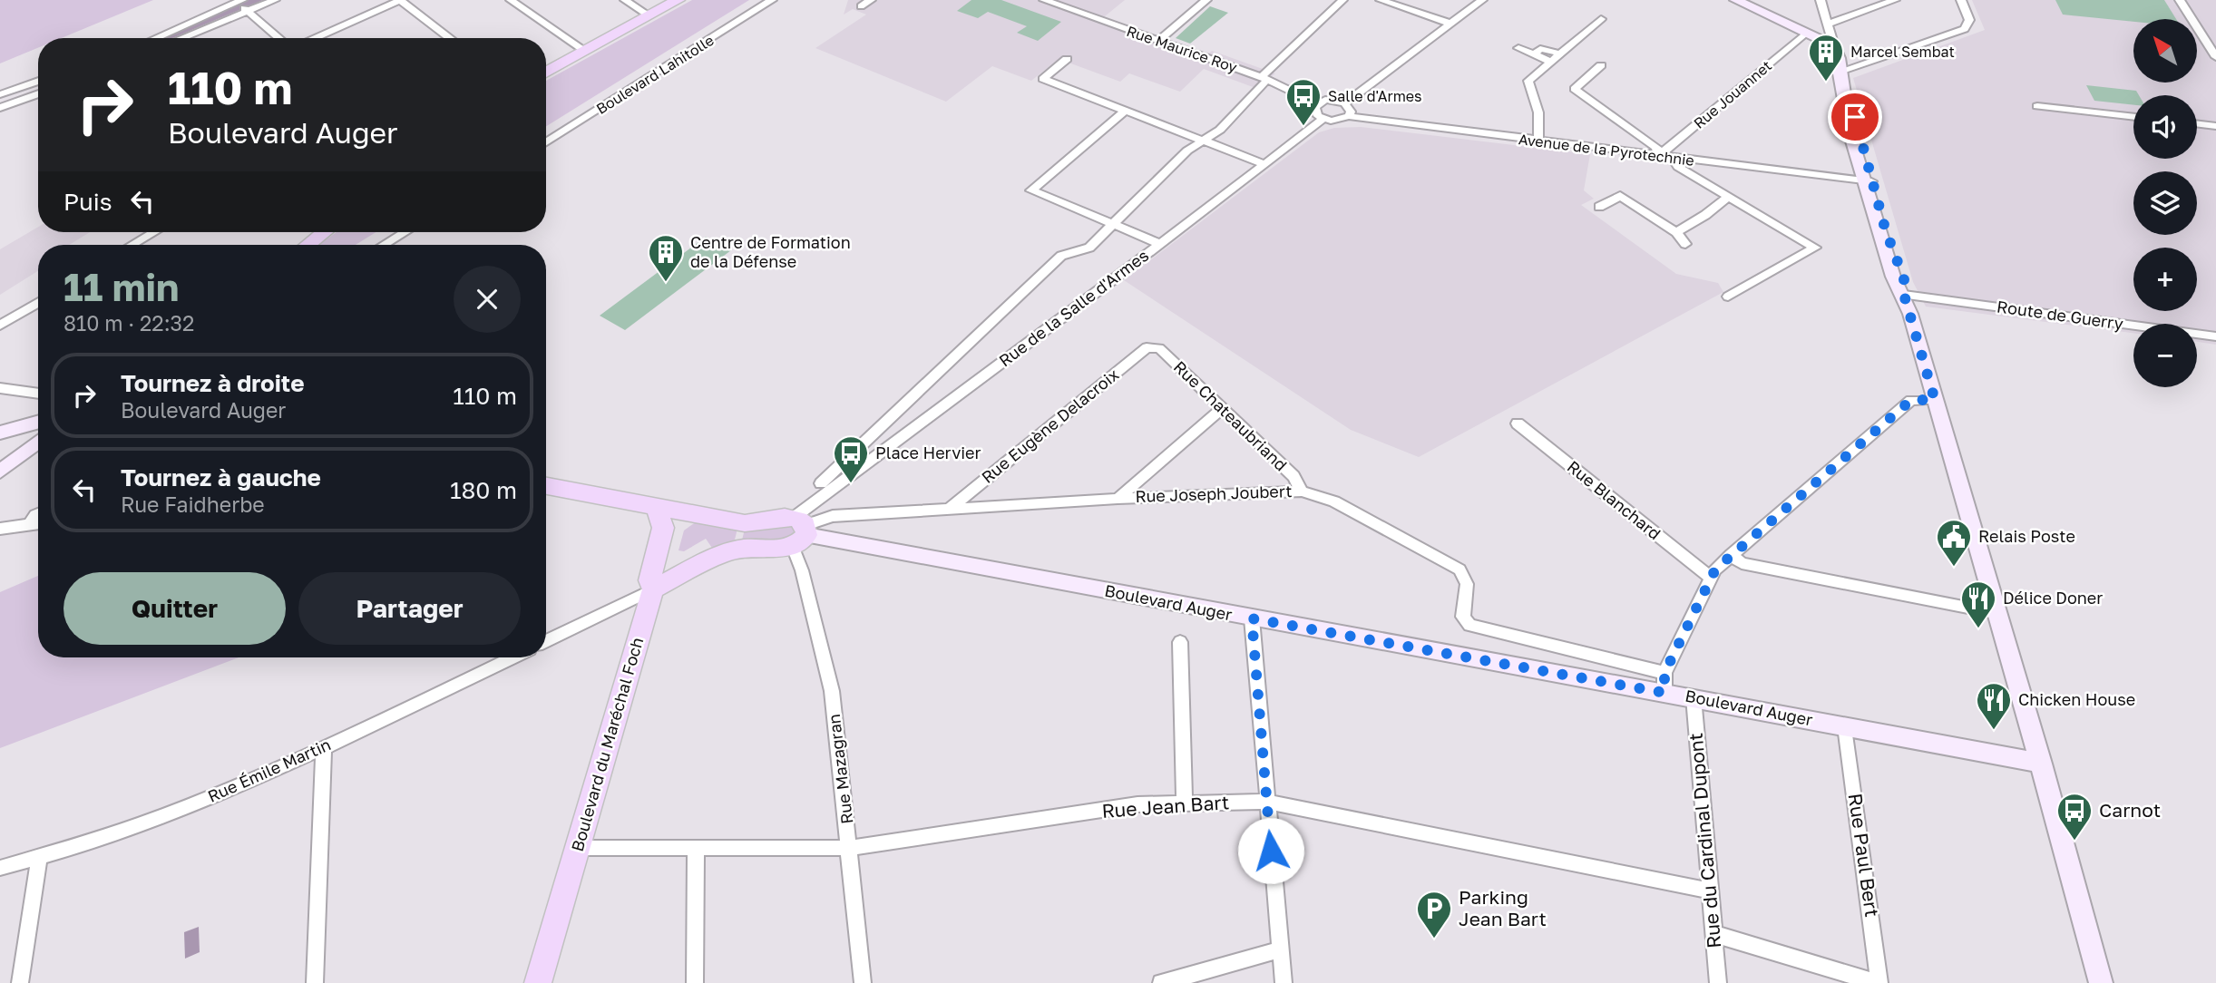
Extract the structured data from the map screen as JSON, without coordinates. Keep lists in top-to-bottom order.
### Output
{
  "streets": {
    "main road": ["Boulevard Auger", "Boulevard du Maréchal Foch"],
    "street": [
      "Rue Maurice Roy",
      "Boulevard Lahitolle",
      "Rue Jouannet",
      "Avenue de la Pyrotechnie",
      "Rue de la Salle d'Armes",
      "Route de Guerry",
      "Rue Chateaubriand",
      "Rue Eugène Delacroix",
      "Rue Joseph Joubert",
      "Rue Blanchard",
      "Rue Mazagran",
      "Rue Émile Martin",
      "Rue Jean Bart",
      "Rue du Cardinal Dupont",
      "Rue Paul Bert"
    ]
  },
  "crossings": [
    ["Rue Jouannet", "Avenue de la Pyrotechnie"],
    ["Avenue de la Pyrotechnie", "Rue de la Salle d'Armes"],
    ["Rue Chateaubriand", "Rue Eugène Delacroix"],
    ["Rue Chateaubriand", "Rue Joseph Joubert"],
    ["Rue Eugène Delacroix", "Rue Joseph Joubert"],
    ["Rue Joseph Joubert", "Boulevard Auger"],
    ["Rue Joseph Joubert", "Rue Mazagran"],
    ["Boulevard Auger", "Rue Mazagran"],
    ["Boulevard Auger", "Rue du Cardinal Dupont"],
    ["Boulevard Auger", "Rue Paul Bert"],
    ["Boulevard du Maréchal Foch", "Rue Jean Bart"],
    ["Rue Mazagran", "Rue Jean Bart"],
    ["Rue Jean Bart", "Rue du Cardinal Dupont"]
  ],
  "places": {
    "building": ["Marcel Sembat", "Centre de Formation de la Défense"],
    "bus stop": ["Salle d'Armes", "Place Hervier", "Carnot"],
    "public building": ["Relais Poste"],
    "restaurant": ["Délice Doner", "Chicken House"],
    "parking": ["Parking Jean Bart"]
  },
  "north": "top left",
  "page": {
    "map_buttons": ["+", "−"],
    "turn": ["110 m", "Boulevard Auger"],
    "then": "Puis",
    "heading": ["11 min", "810 m · 22:32"],
    "list": [
      {
        "name": "Tournez à droite",
        "note": "Boulevard Auger",
        "value": "110 m"
      },
      {
        "name": "Tournez à gauche",
        "note": "Rue Faidherbe",
        "value": "180 m"
      }
    ],
    "buttons": ["Quitter", "Partager"]
  }
}
